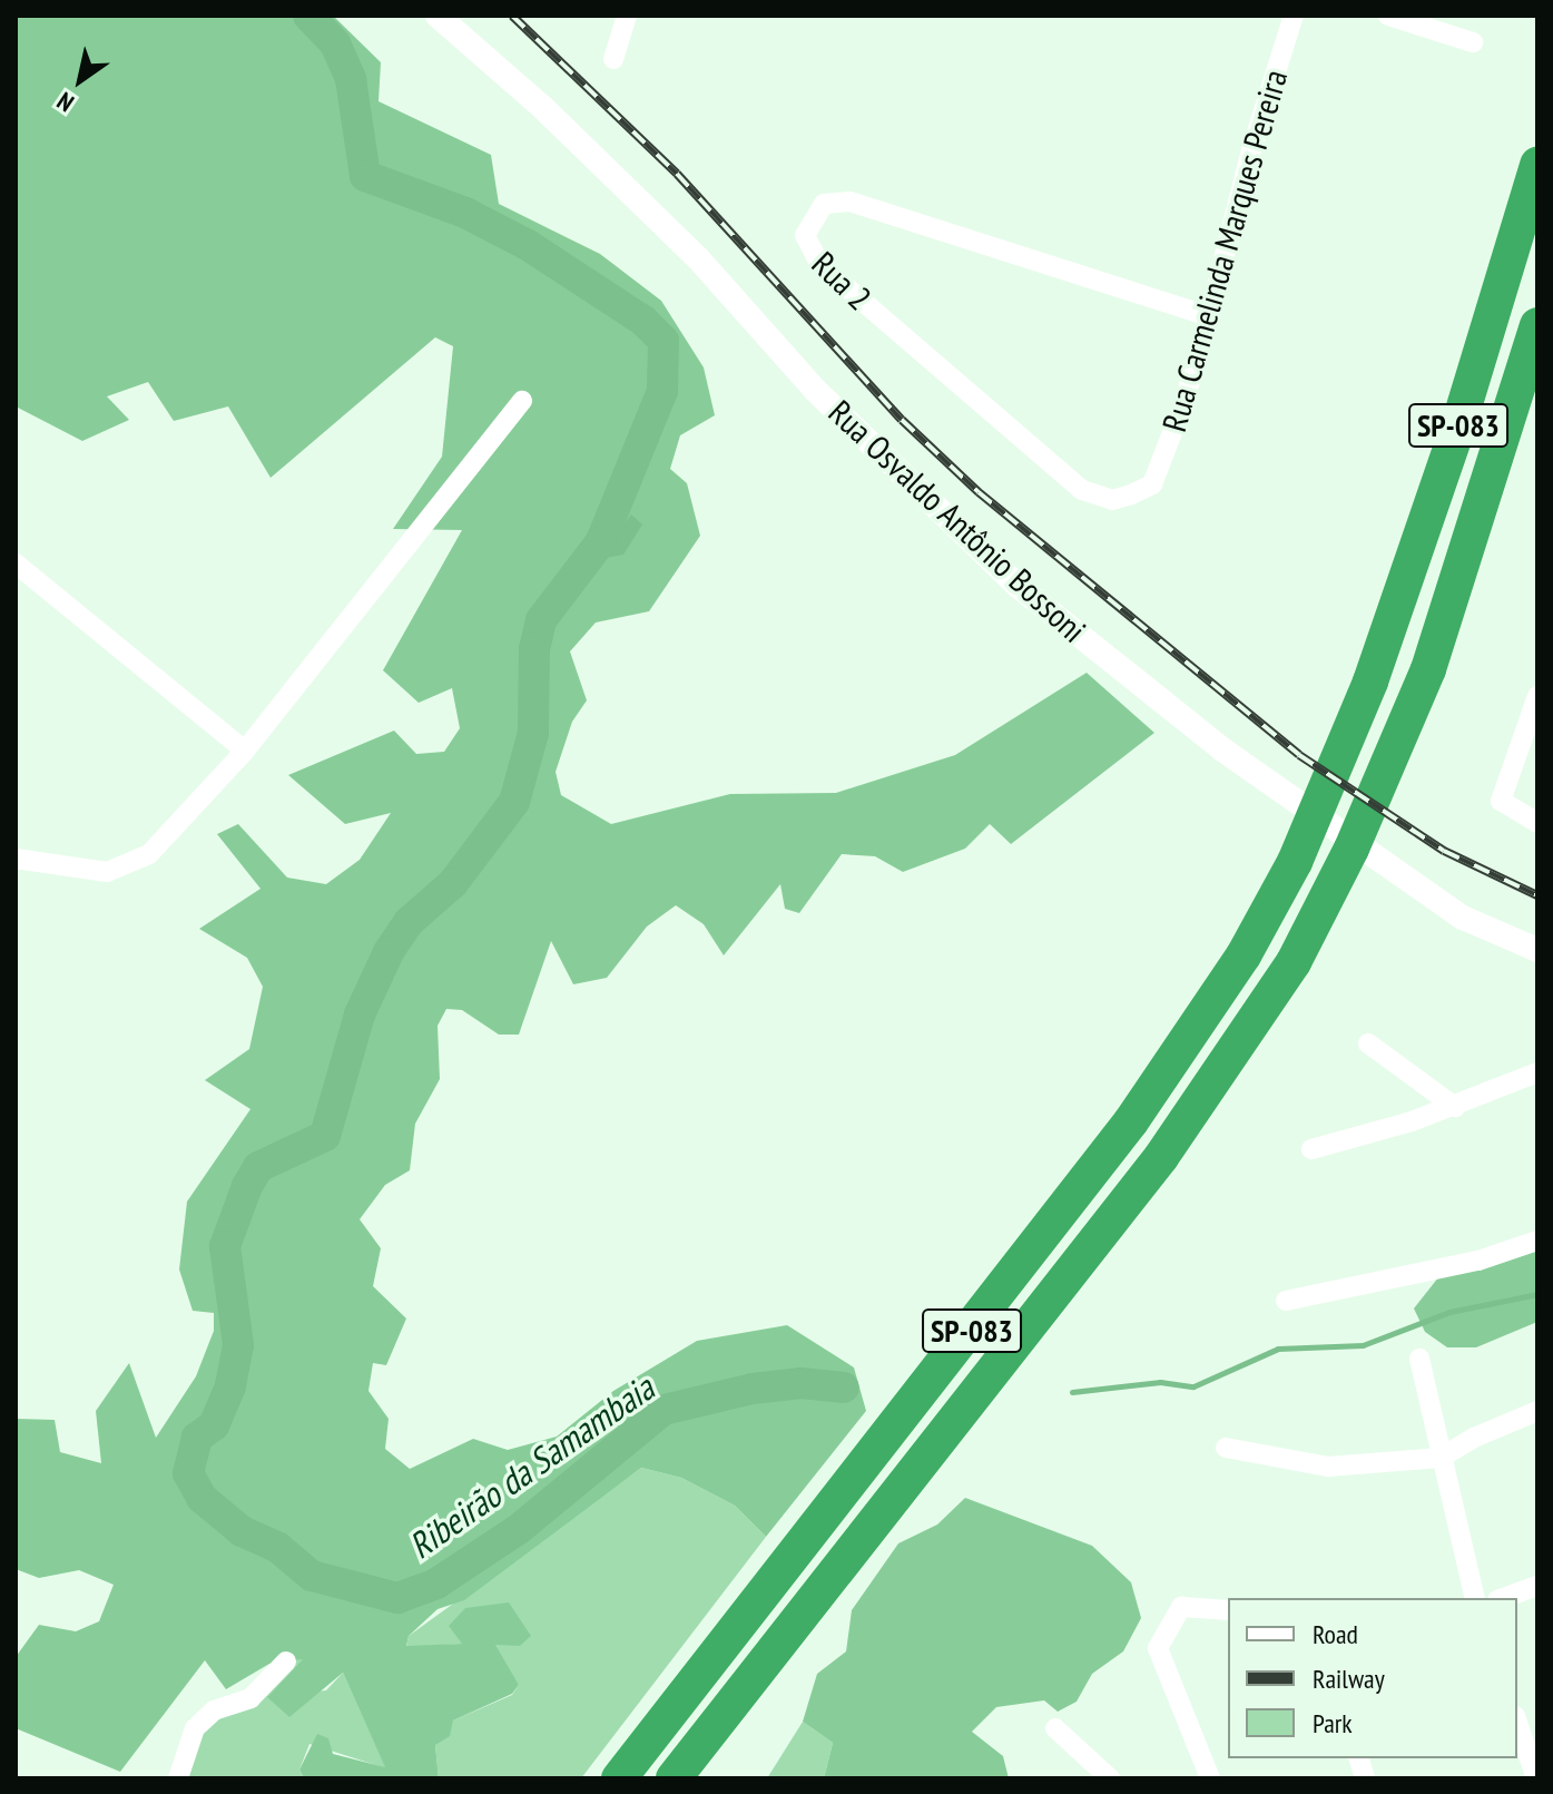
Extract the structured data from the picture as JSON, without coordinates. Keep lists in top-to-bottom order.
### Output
{
  "streets": {
    "highway": ["SP-083"],
    "street": ["Rua Carmelinda Marques Pereira", "Rua 2", "Rua Osvaldo Antônio Bossoni"]
  },
  "crossings": [
    ["Rua Carmelinda Marques Pereira", "Rua 2"]
  ],
  "water": ["Ribeirão da Samambaia"],
  "legend": ["Road", "Railway", "Park"],
  "north": "bottom left"
}
